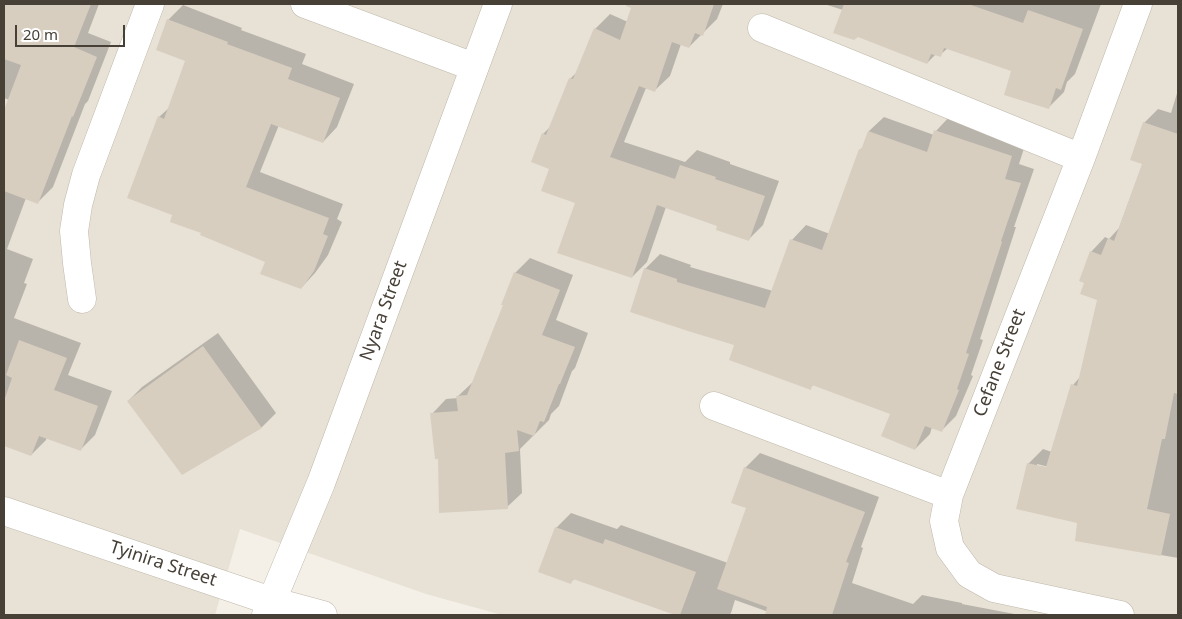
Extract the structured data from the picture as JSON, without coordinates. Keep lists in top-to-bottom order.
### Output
{
  "streets": {
    "street": ["Nyara Street", "Cefane Street", "Tyinira Street"]
  },
  "crossings": [
    ["Nyara Street", "Tyinira Street"]
  ],
  "scale_bar": "20 m"
}
